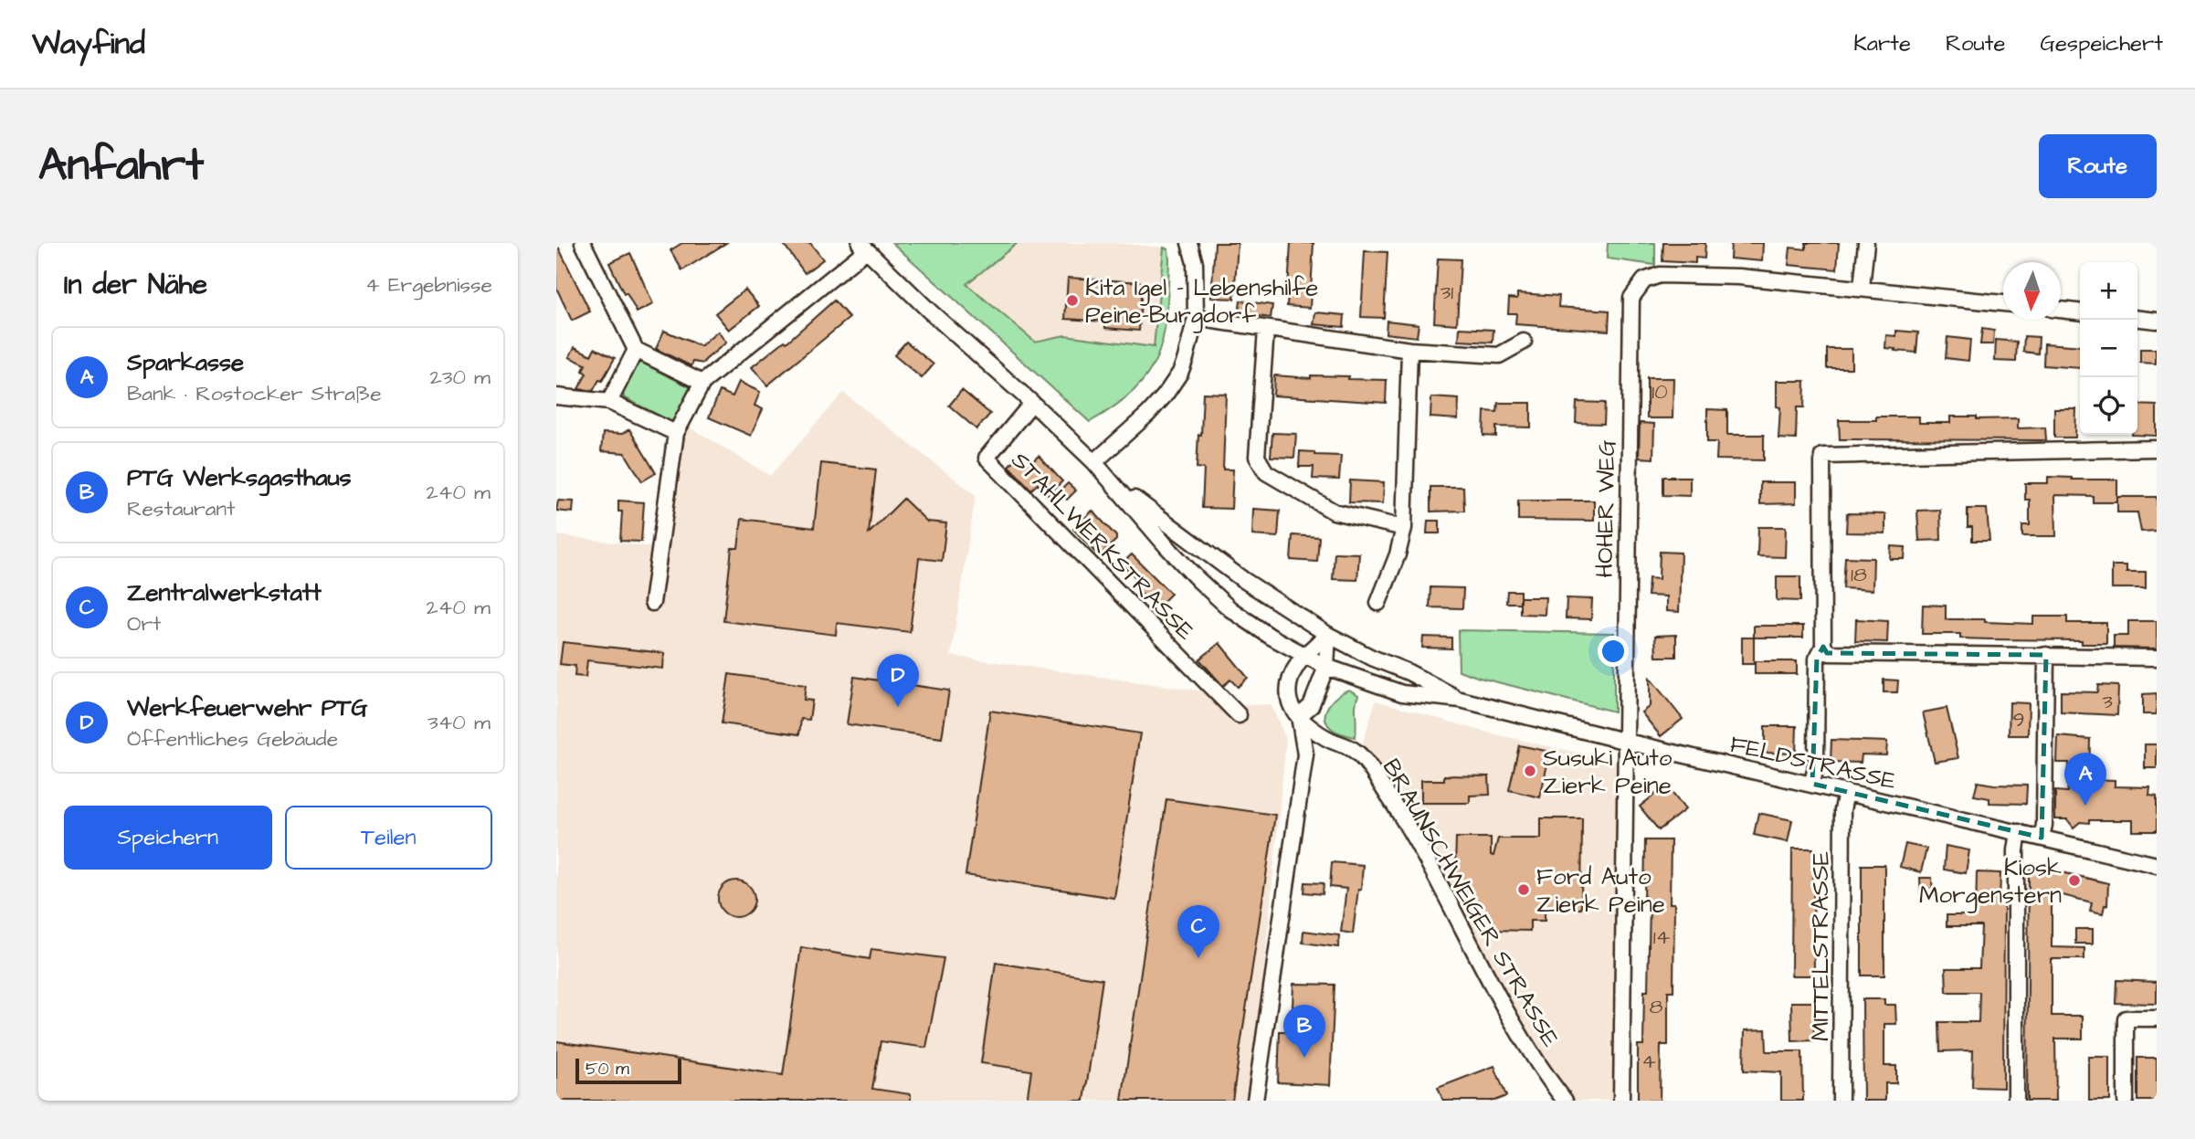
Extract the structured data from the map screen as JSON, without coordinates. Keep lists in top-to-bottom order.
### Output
{
  "streets": {
    "street": [
      "HOHER WEG",
      "STAHLWERKSTRASSE",
      "FELDSTRASSE",
      "BRAUNSCHWEIGER STRASSE",
      "MITTELSTRASSE"
    ]
  },
  "crossings": [
    ["HOHER WEG", "FELDSTRASSE"],
    ["FELDSTRASSE", "MITTELSTRASSE"]
  ],
  "places": [
    "Kita Igel - Lebenshilfe Peine-Burgdorf",
    "Susuki Auto Zierk Peine",
    "Kiosk Morgenstern",
    "Ford Auto Zierk Peine"
  ],
  "house_numbers": [
    "31",
    "10",
    "18",
    "3",
    "9",
    "14",
    "8",
    "4"
  ],
  "scale_bar": "50 m",
  "north": "bottom",
  "page": {
    "header": "Wayfind",
    "nav": ["Karte", "Route", "Gespeichert"],
    "buttons": [
      "Route",
      ["Speichern", "Teilen"]
    ],
    "title": "Anfahrt",
    "heading": ["In der Nähe", "4 Ergebnisse"],
    "map_buttons": ["+", "−"],
    "list": [
      {
        "mark": "A",
        "name": "Sparkasse",
        "note": "Bank · Rostocker Straße",
        "value": "230 m"
      },
      {
        "mark": "B",
        "name": "PTG Werksgasthaus",
        "note": "Restaurant",
        "value": "240 m"
      },
      {
        "mark": "C",
        "name": "Zentralwerkstatt",
        "note": "Ort",
        "value": "240 m"
      },
      {
        "mark": "D",
        "name": "Werkfeuerwehr PTG",
        "note": "Öffentliches Gebäude",
        "value": "340 m"
      }
    ],
    "pins": [
      "D",
      "A",
      "C",
      "B"
    ],
    "scale": "50 m"
  }
}
